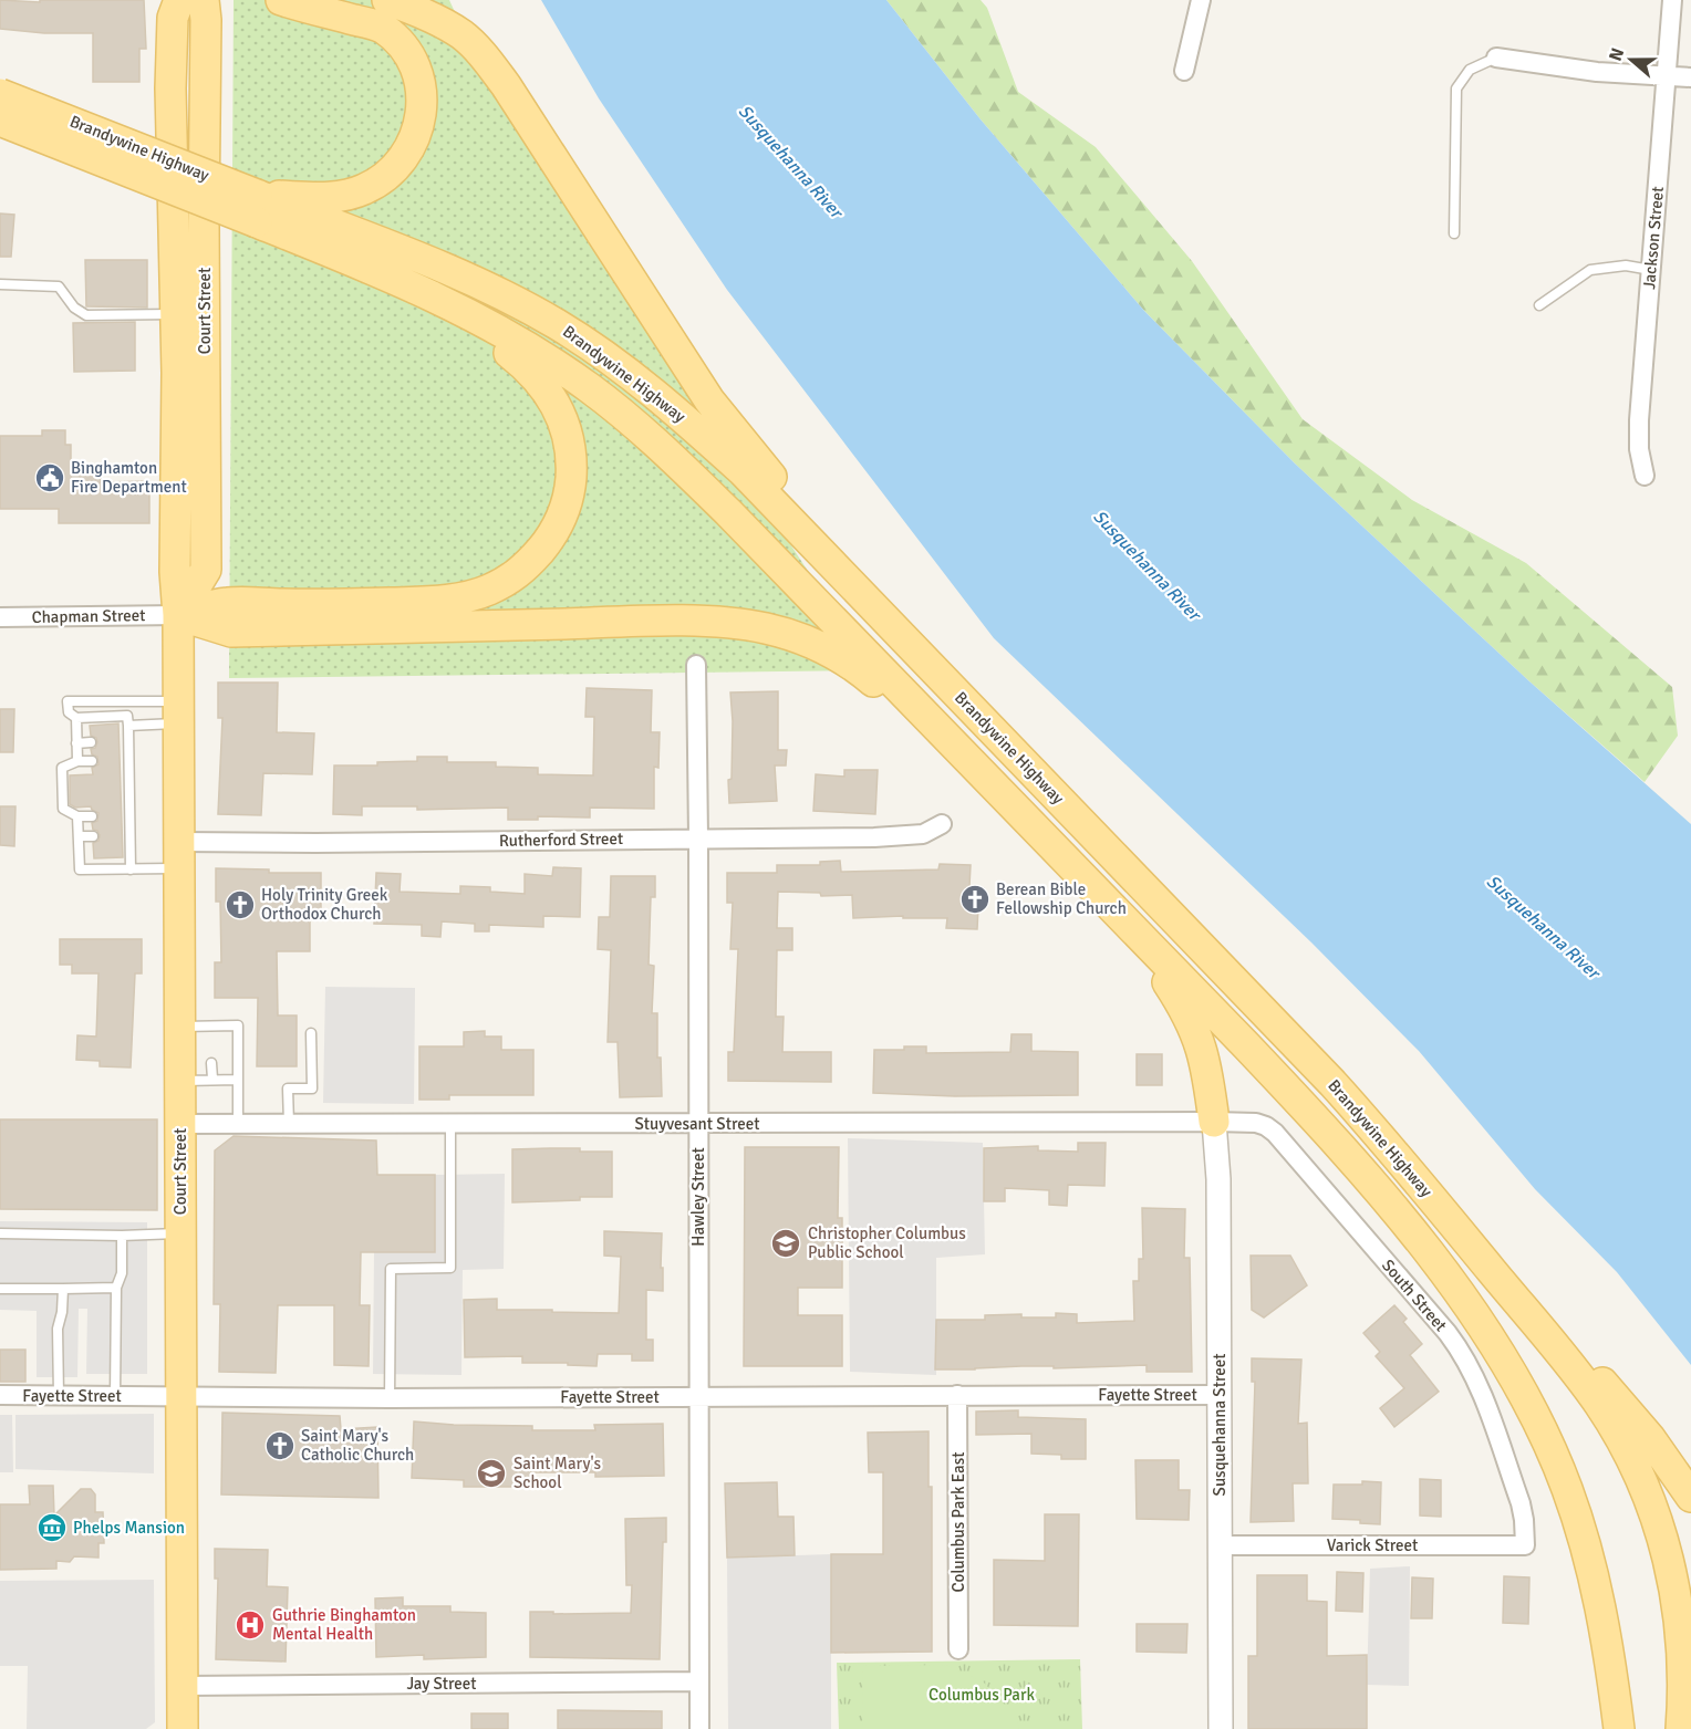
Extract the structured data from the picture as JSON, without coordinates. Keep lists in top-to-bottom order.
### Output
{
  "streets": {
    "main road": ["Brandywine Highway", "Court Street"],
    "street": [
      "Jackson Street",
      "Chapman Street",
      "Rutherford Street",
      "Stuyvesant Street",
      "Hawley Street",
      "South Street",
      "Fayette Street",
      "Susquehanna Street",
      "Columbus Park East",
      "Varick Street",
      "Jay Street"
    ]
  },
  "crossings": [
    ["Court Street", "Chapman Street"],
    ["Court Street", "Rutherford Street"],
    ["Court Street", "Stuyvesant Street"],
    ["Court Street", "Fayette Street"],
    ["Court Street", "Jay Street"],
    ["Rutherford Street", "Hawley Street"],
    ["Stuyvesant Street", "Hawley Street"],
    ["Stuyvesant Street", "South Street"],
    ["Stuyvesant Street", "Susquehanna Street"],
    ["Hawley Street", "Fayette Street"],
    ["Hawley Street", "Jay Street"],
    ["South Street", "Susquehanna Street"],
    ["South Street", "Varick Street"],
    ["Fayette Street", "Susquehanna Street"],
    ["Fayette Street", "Columbus Park East"],
    ["Susquehanna Street", "Varick Street"]
  ],
  "water": ["Susquehanna River"],
  "parks": ["Columbus Park"],
  "places": {
    "public building": ["Binghamton Fire Department"],
    "church": ["Berean Bible Fellowship Church", "Holy Trinity Greek Orthodox Church", "Saint Mary's Catholic Church"],
    "school or university": ["Christopher Columbus Public School", "Saint Mary's School"],
    "museum": ["Phelps Mansion"],
    "hospital": ["Guthrie Binghamton Mental Health"]
  },
  "north": "left"
}
